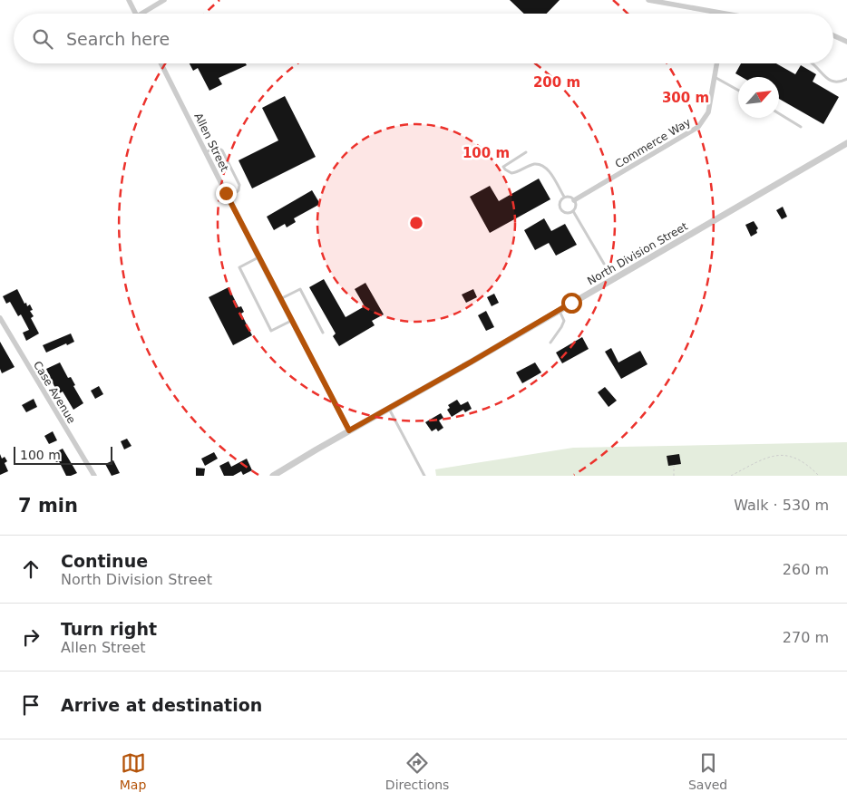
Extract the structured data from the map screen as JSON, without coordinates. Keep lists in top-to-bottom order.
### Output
{
  "streets": {
    "street": [
      "Allen Street",
      "Commerce Way",
      "North Division Street",
      "Case Avenue"
    ]
  },
  "crossings": [
    ["Allen Street", "North Division Street"]
  ],
  "scale_bar": "100 m",
  "north": "top right",
  "page": {
    "search": "Search here",
    "scale": "100 m",
    "heading": ["7 min", "Walk · 530 m"],
    "list": [
      ["Continue", "North Division Street", "260 m"],
      ["Turn right", "Allen Street", "270 m"],
      "Arrive at destination"
    ],
    "nav": ["Map", "Directions", "Saved"]
  },
  "rings": ["200 m", "300 m", "100 m"]
}
